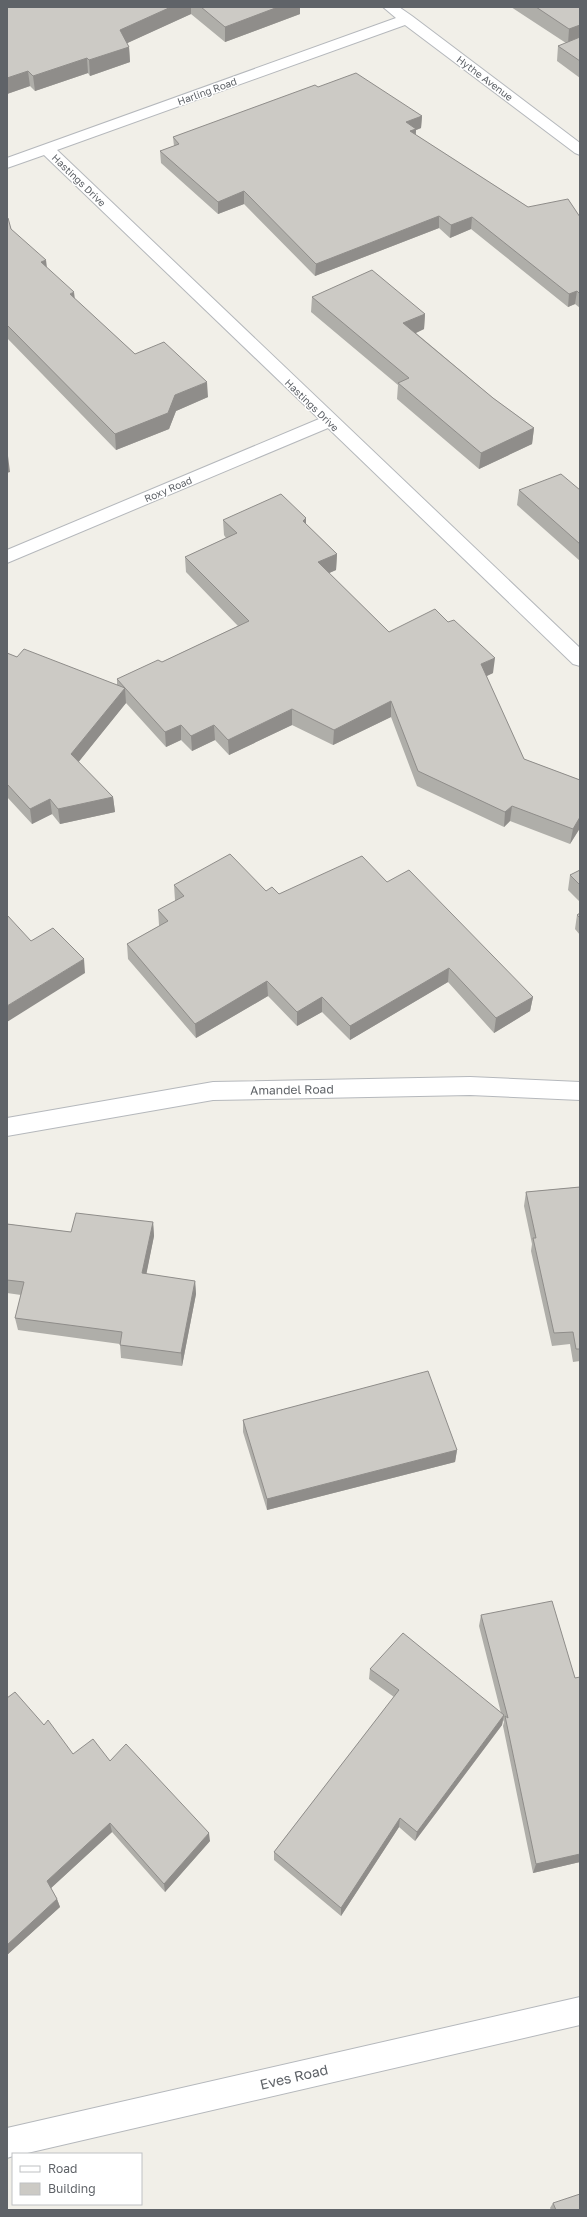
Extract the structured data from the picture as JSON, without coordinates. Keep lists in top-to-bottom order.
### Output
{
  "streets": {
    "street": [
      "Hythe Avenue",
      "Harling Road",
      "Hastings Drive",
      "Roxy Road",
      "Amandel Road",
      "Eves Road"
    ]
  },
  "crossings": [
    ["Hythe Avenue", "Harling Road"],
    ["Harling Road", "Hastings Drive"],
    ["Hastings Drive", "Roxy Road"]
  ],
  "legend": ["Road", "Building"]
}
